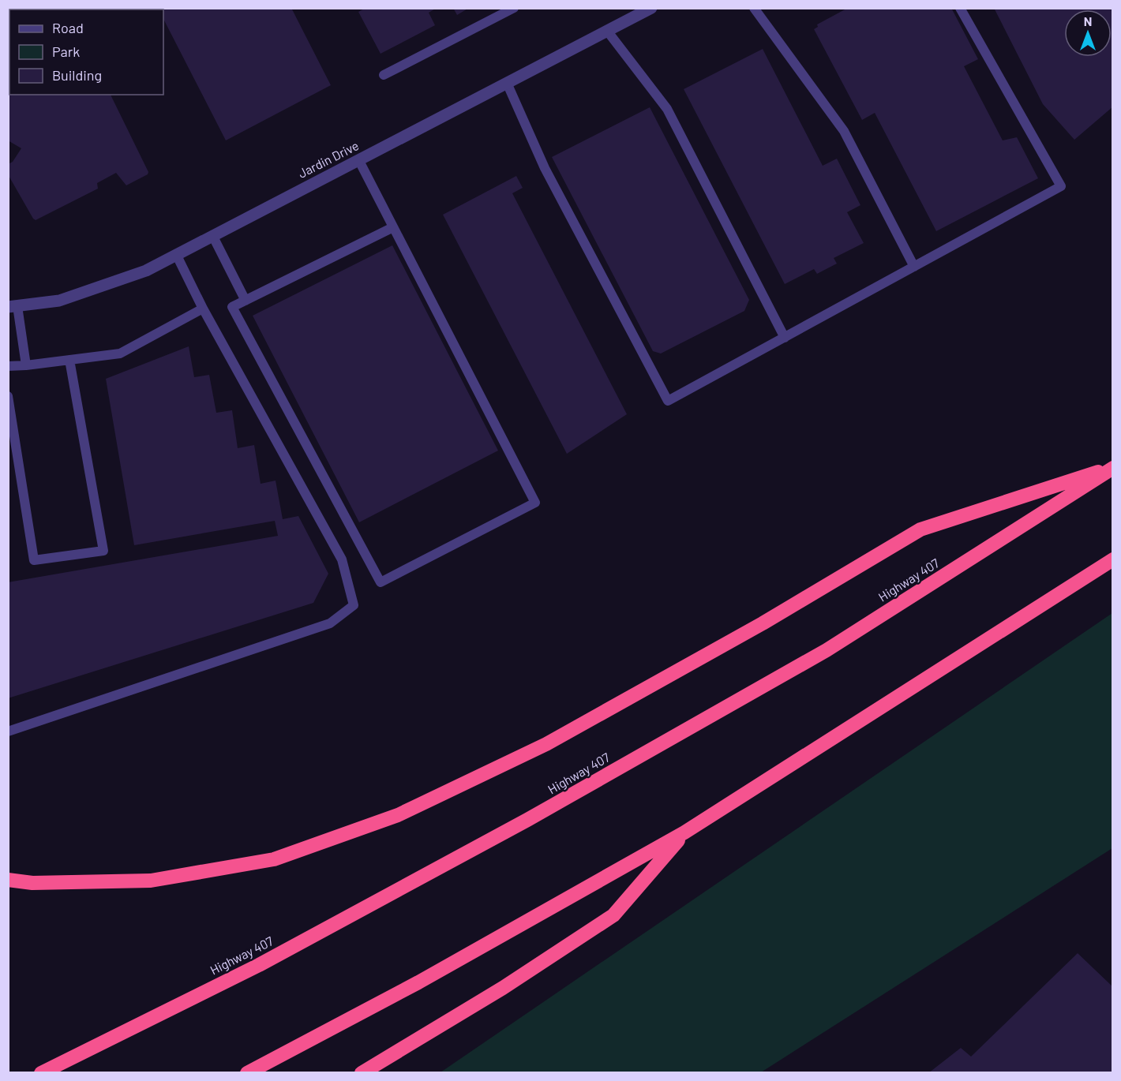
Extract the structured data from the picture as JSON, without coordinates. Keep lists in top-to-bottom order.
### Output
{
  "streets": {
    "highway": ["Highway 407"],
    "street": ["Jardin Drive"]
  },
  "legend": ["Road", "Park", "Building"],
  "north": "top"
}
